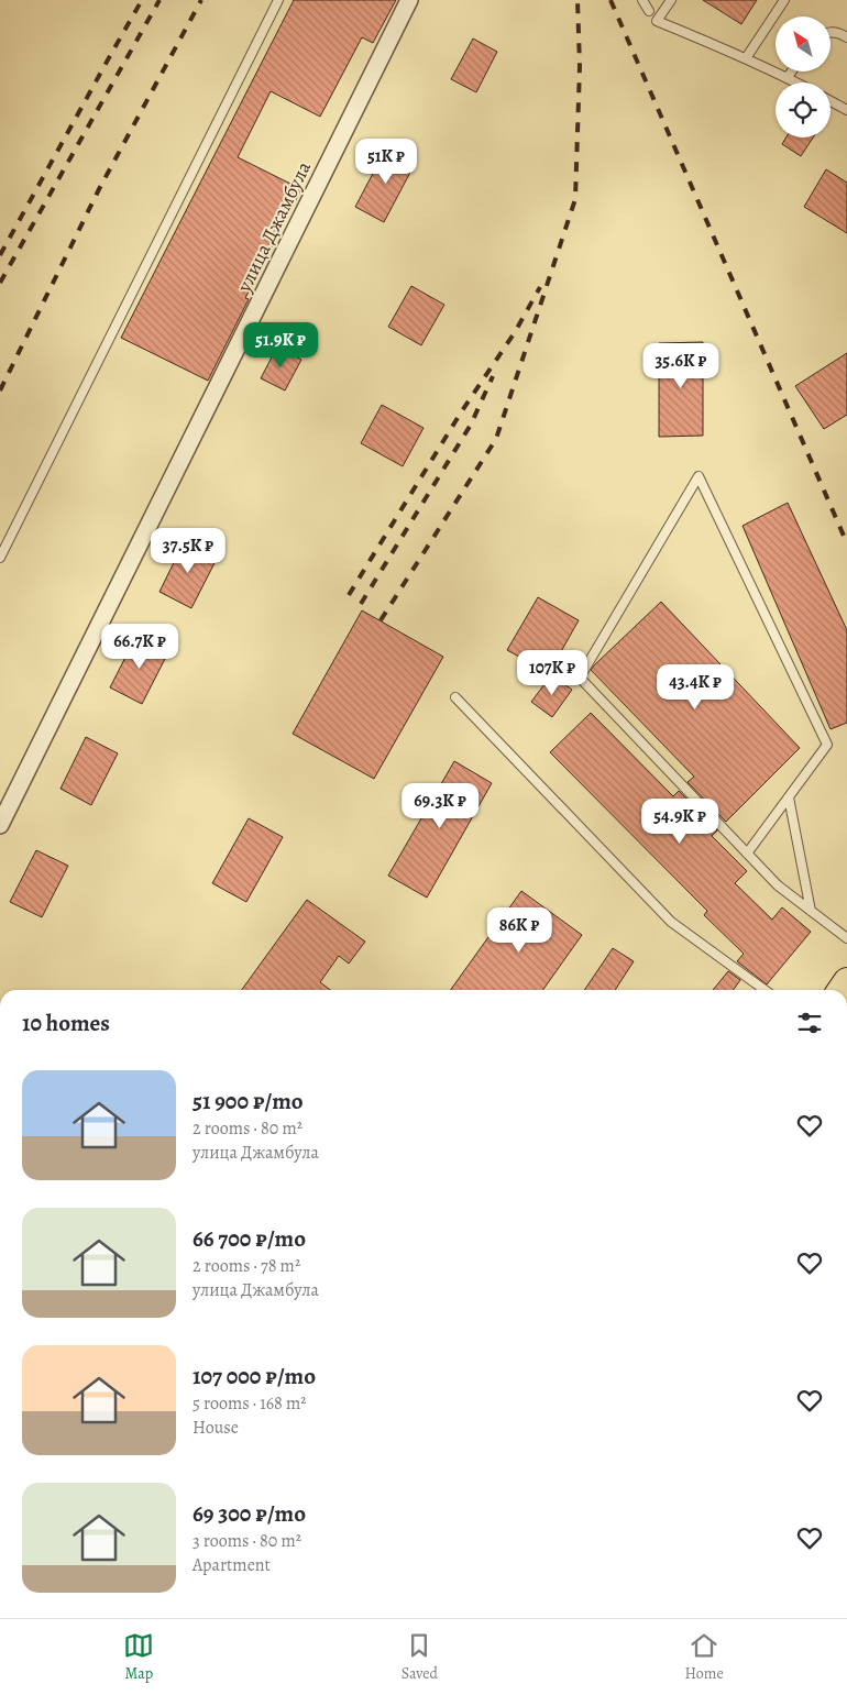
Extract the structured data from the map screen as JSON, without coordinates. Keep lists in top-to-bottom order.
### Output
{
  "streets": {
    "street": ["улица Джамбула"]
  },
  "north": "top left",
  "page": {
    "price": [
      "51K ₽",
      "51.9K ₽",
      "35.6K ₽",
      "37.5K ₽",
      "66.7K ₽",
      "107K ₽",
      "43.4K ₽",
      "69.3K ₽",
      "54.9K ₽",
      "86K ₽"
    ],
    "heading": "10 homes",
    "list": [
      {
        "name": "51 900 ₽/mo",
        "note": "2 rooms · 80 m² · улица Джамбула"
      },
      {
        "name": "66 700 ₽/mo",
        "note": "2 rooms · 78 m² · улица Джамбула"
      },
      {
        "name": "107 000 ₽/mo",
        "note": "5 rooms · 168 m² · House"
      },
      {
        "name": "69 300 ₽/mo",
        "note": "3 rooms · 80 m² · Apartment"
      }
    ],
    "tabs": ["Map", "Saved", "Home"]
  }
}
